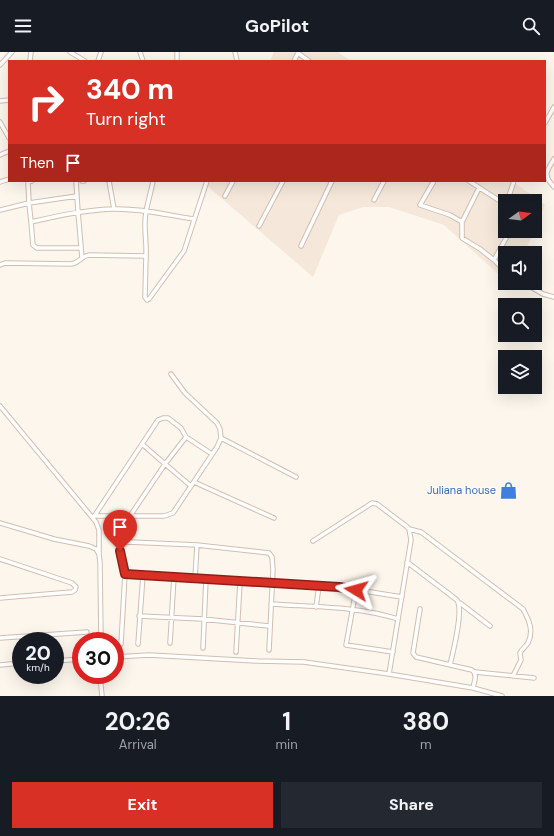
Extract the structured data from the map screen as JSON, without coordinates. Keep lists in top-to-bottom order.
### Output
{
  "places": {
    "shop": ["Juliana house"]
  },
  "north": "right",
  "page": {
    "header": "GoPilot",
    "turn": ["340 m", "Turn right"],
    "then": "Then",
    "speed": "20 km/h",
    "limit": "30",
    "eta": [
      "20:26",
      "Arrival",
      "1",
      "min",
      "380",
      "m"
    ],
    "buttons": ["Exit", "Share"]
  }
}
